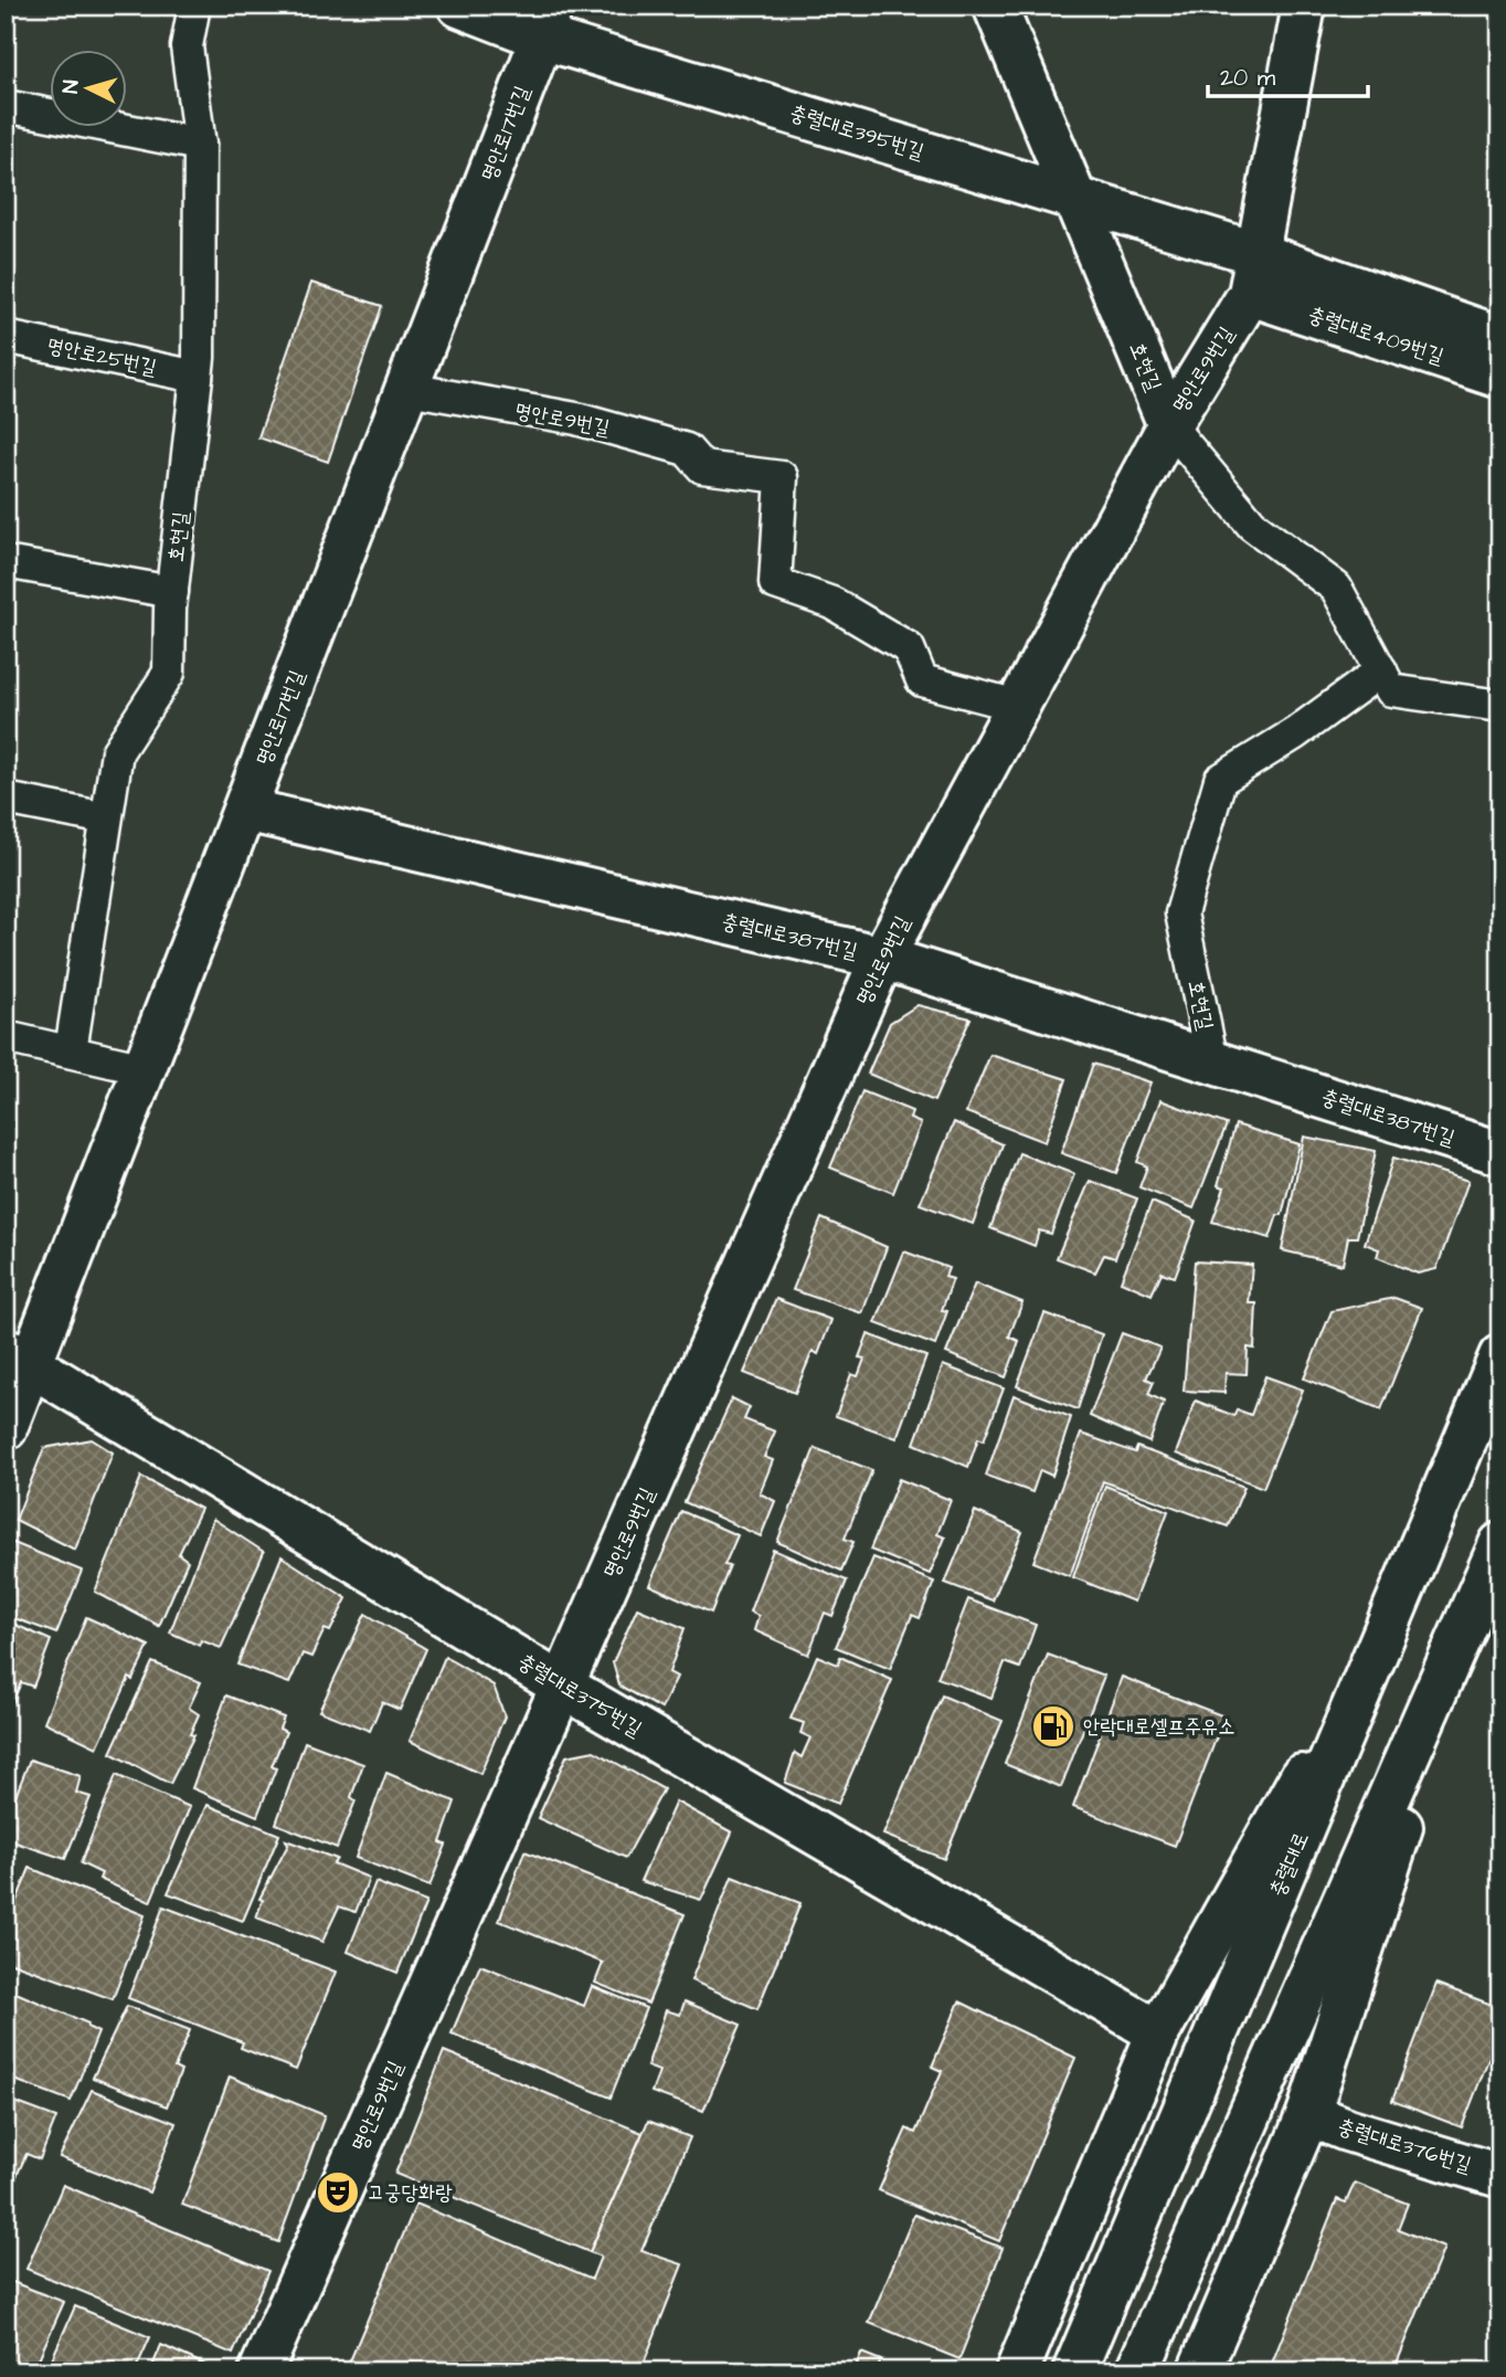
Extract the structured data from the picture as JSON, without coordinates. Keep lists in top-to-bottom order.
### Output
{
  "streets": {
    "street": [
      "충렬대로395번길",
      "명안로17번길",
      "충렬대로409번길",
      "호현길",
      "명안로9번길",
      "충렬대로387번길",
      "충렬대로375번길",
      "충렬대로",
      "충렬대로376번길"
    ],
    "lane": ["명안로25번길"]
  },
  "crossings": [
    ["충렬대로395번길", "명안로17번길"],
    ["충렬대로395번길", "충렬대로409번길"],
    ["충렬대로395번길", "호현길"],
    ["충렬대로395번길", "명안로9번길"],
    ["명안로17번길", "명안로9번길"],
    ["명안로17번길", "충렬대로387번길"],
    ["명안로17번길", "충렬대로375번길"],
    ["충렬대로409번길", "명안로9번길"],
    ["명안로25번길", "호현길"],
    ["호현길", "명안로9번길"],
    ["호현길", "충렬대로387번길"],
    ["명안로9번길", "충렬대로387번길"],
    ["명안로9번길", "충렬대로375번길"]
  ],
  "places": {
    "fuel station": ["안락대로셀프주유소"],
    "theatre": ["고궁당화랑"]
  },
  "scale_bar": "20 m",
  "north": "left"
}
